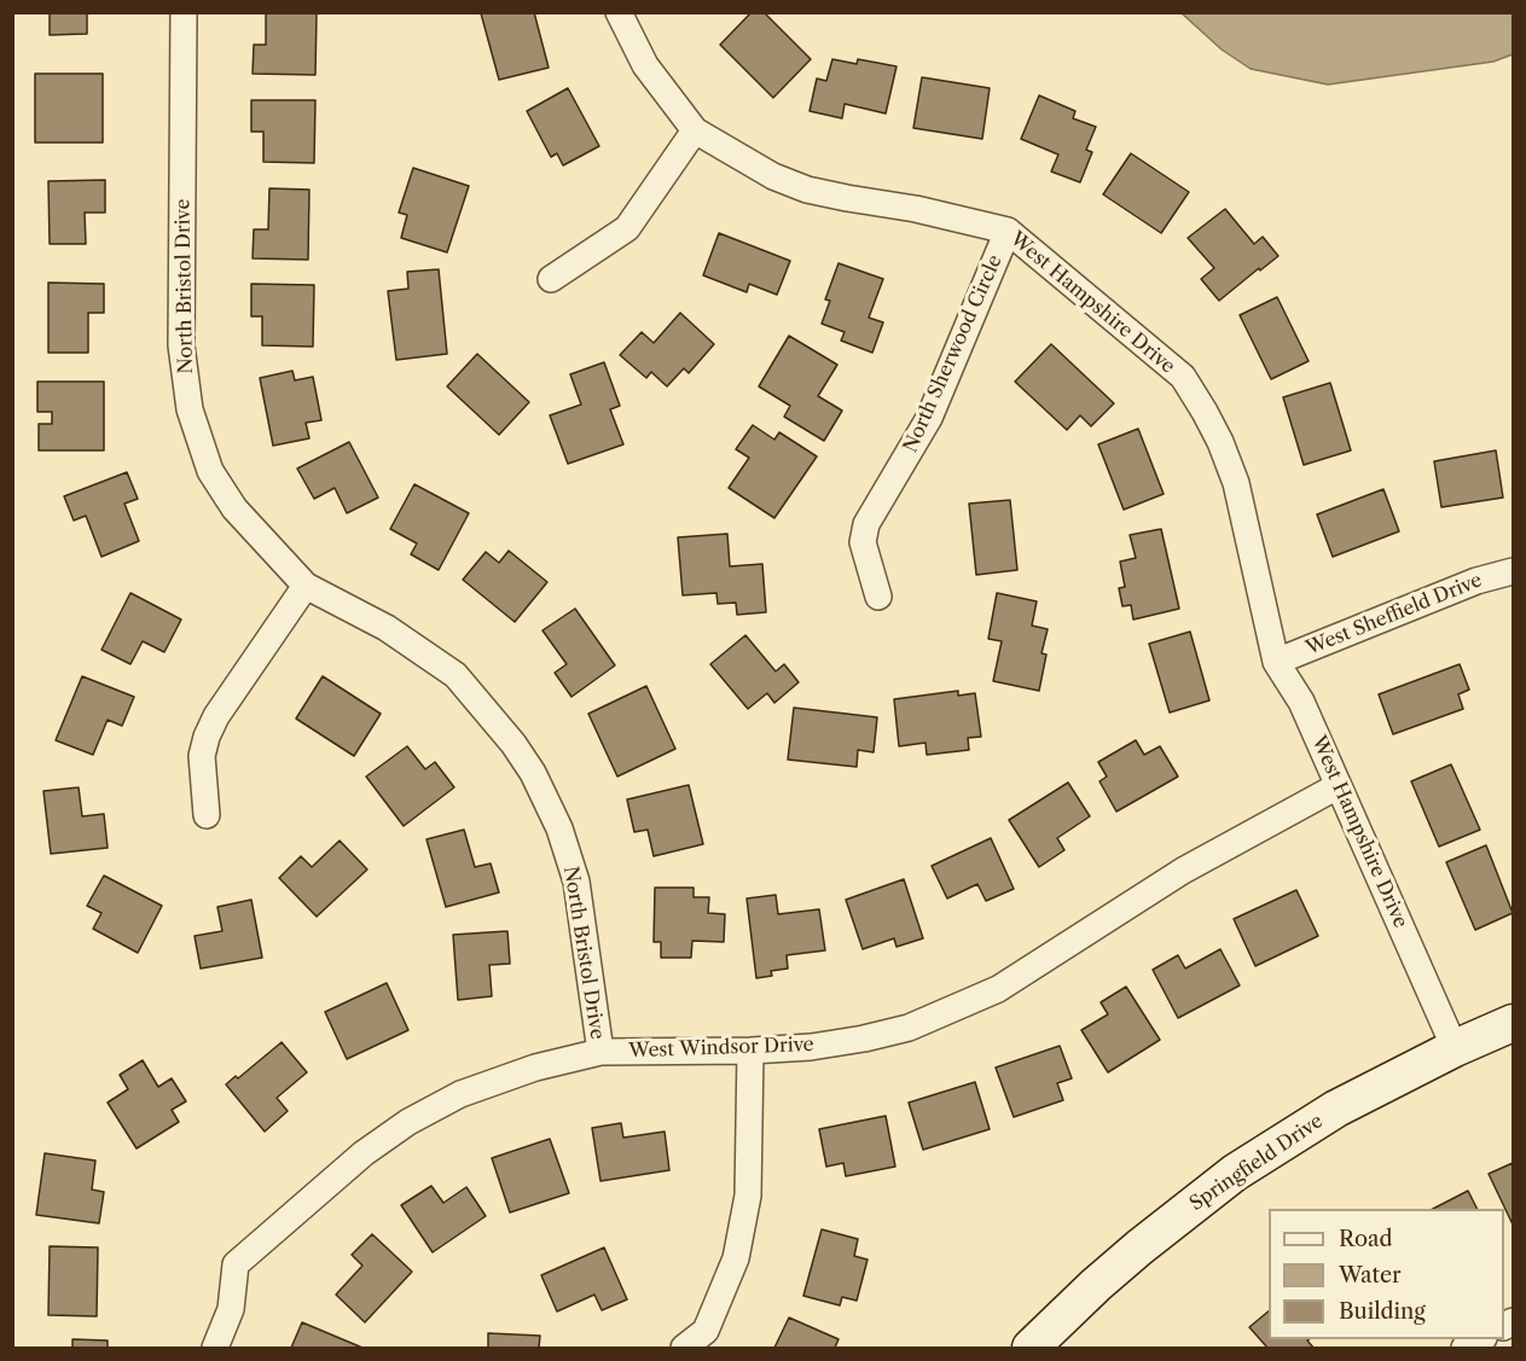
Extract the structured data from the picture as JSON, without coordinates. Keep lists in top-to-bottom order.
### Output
{
  "streets": {
    "street": [
      "North Bristol Drive",
      "West Hampshire Drive",
      "North Sherwood Circle",
      "West Sheffield Drive",
      "West Windsor Drive",
      "Springfield Drive"
    ]
  },
  "crossings": [
    ["North Bristol Drive", "West Windsor Drive"],
    ["West Hampshire Drive", "North Sherwood Circle"],
    ["West Hampshire Drive", "West Sheffield Drive"],
    ["West Hampshire Drive", "West Windsor Drive"],
    ["West Hampshire Drive", "Springfield Drive"]
  ],
  "legend": ["Road", "Water", "Building"]
}
